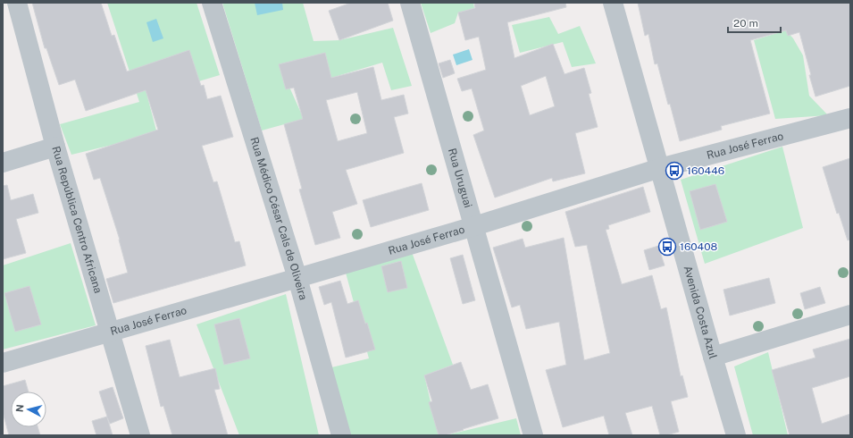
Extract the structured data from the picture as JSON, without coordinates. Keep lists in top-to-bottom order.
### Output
{
  "streets": {
    "street": [
      "Rua José Ferrao",
      "Rua Uruguai",
      "Rua Médico César Cals de Oliveira",
      "Rua República Centro Africana",
      "Avenida Costa Azul"
    ]
  },
  "crossings": [
    ["Rua José Ferrao", "Rua Uruguai"],
    ["Rua José Ferrao", "Rua Médico César Cals de Oliveira"],
    ["Rua José Ferrao", "Rua República Centro Africana"],
    ["Rua José Ferrao", "Avenida Costa Azul"]
  ],
  "places": {
    "bus stop": ["160446", "160408"]
  },
  "scale_bar": "20 m",
  "north": "left"
}
